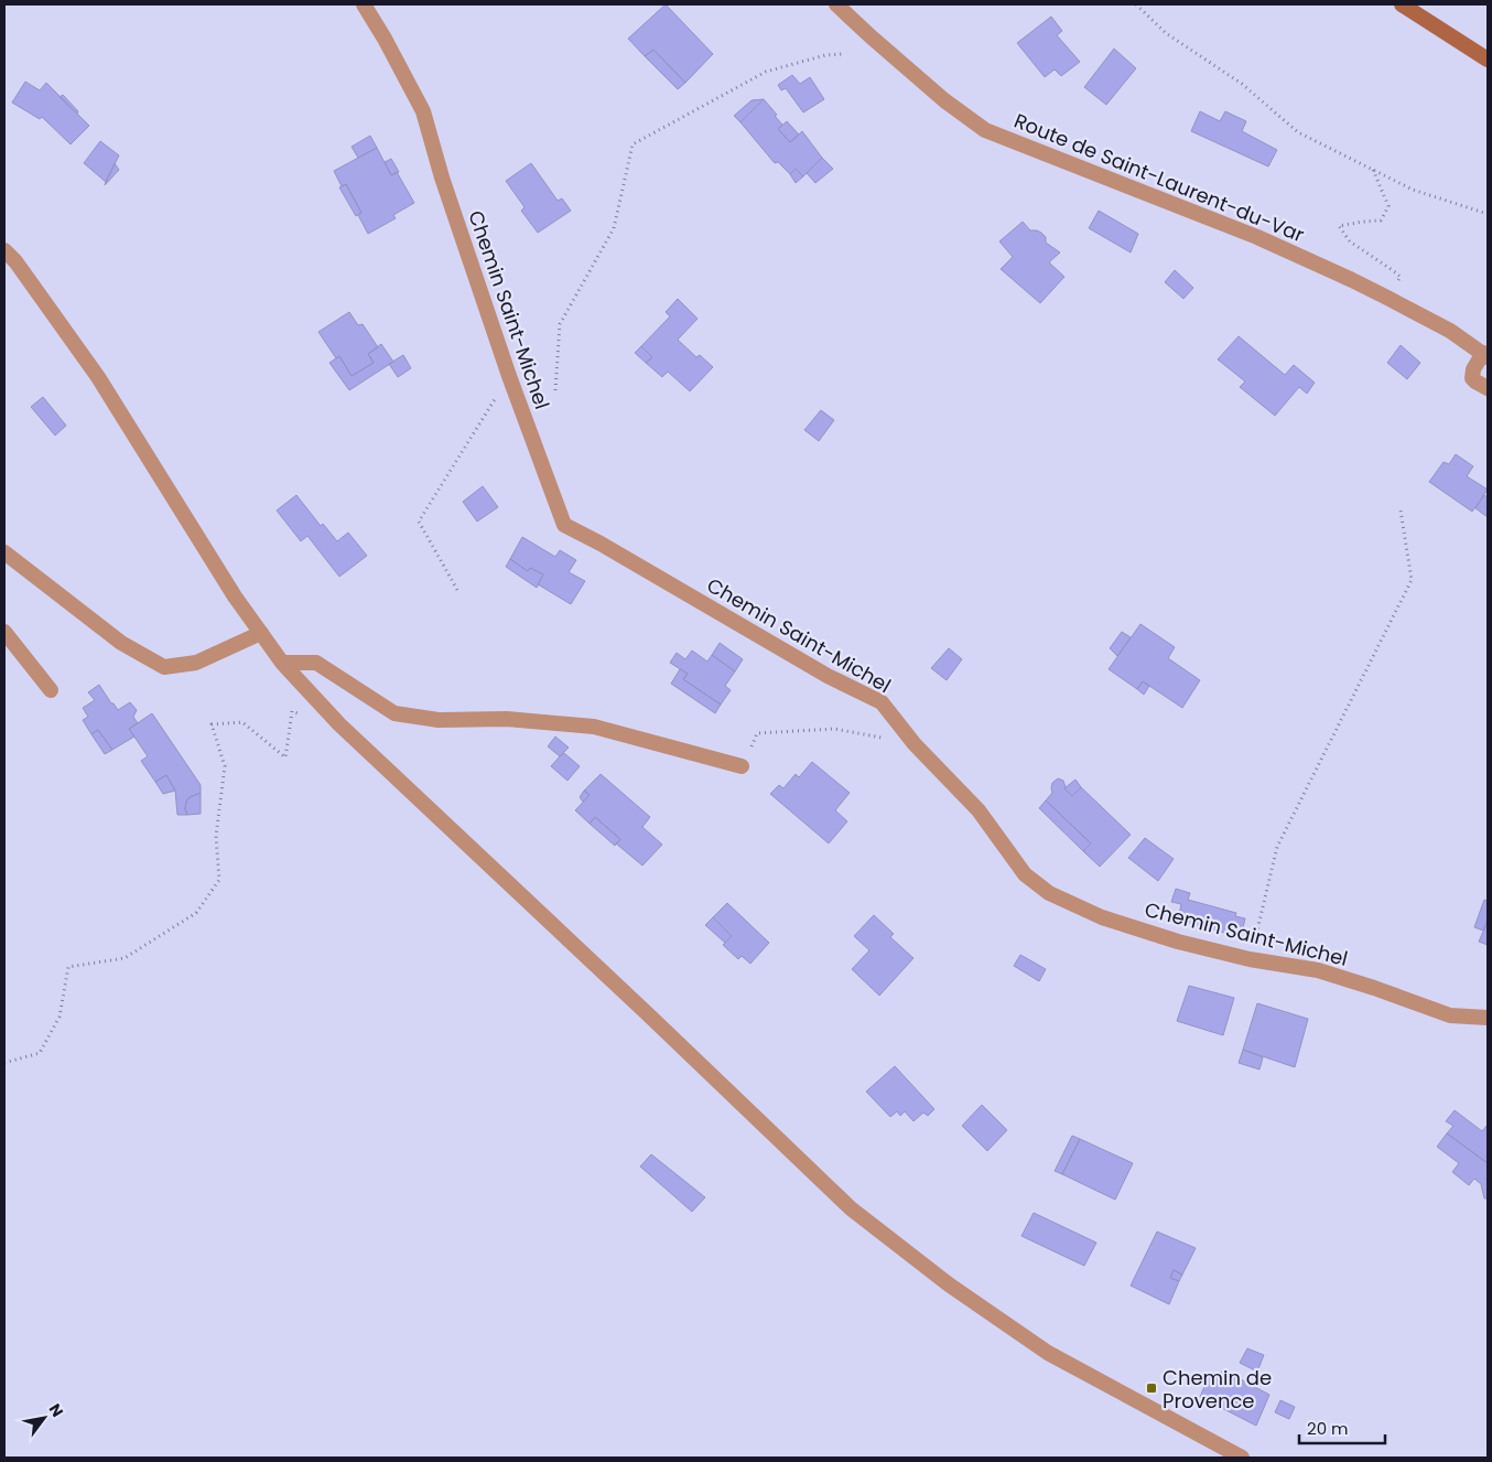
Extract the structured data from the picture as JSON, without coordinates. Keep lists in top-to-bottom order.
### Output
{
  "streets": {
    "street": ["Route de Saint-Laurent-du-Var", "Chemin Saint-Michel"]
  },
  "places": {
    "transit": ["Chemin de Provence"]
  },
  "scale_bar": "20 m",
  "north": "top right"
}
